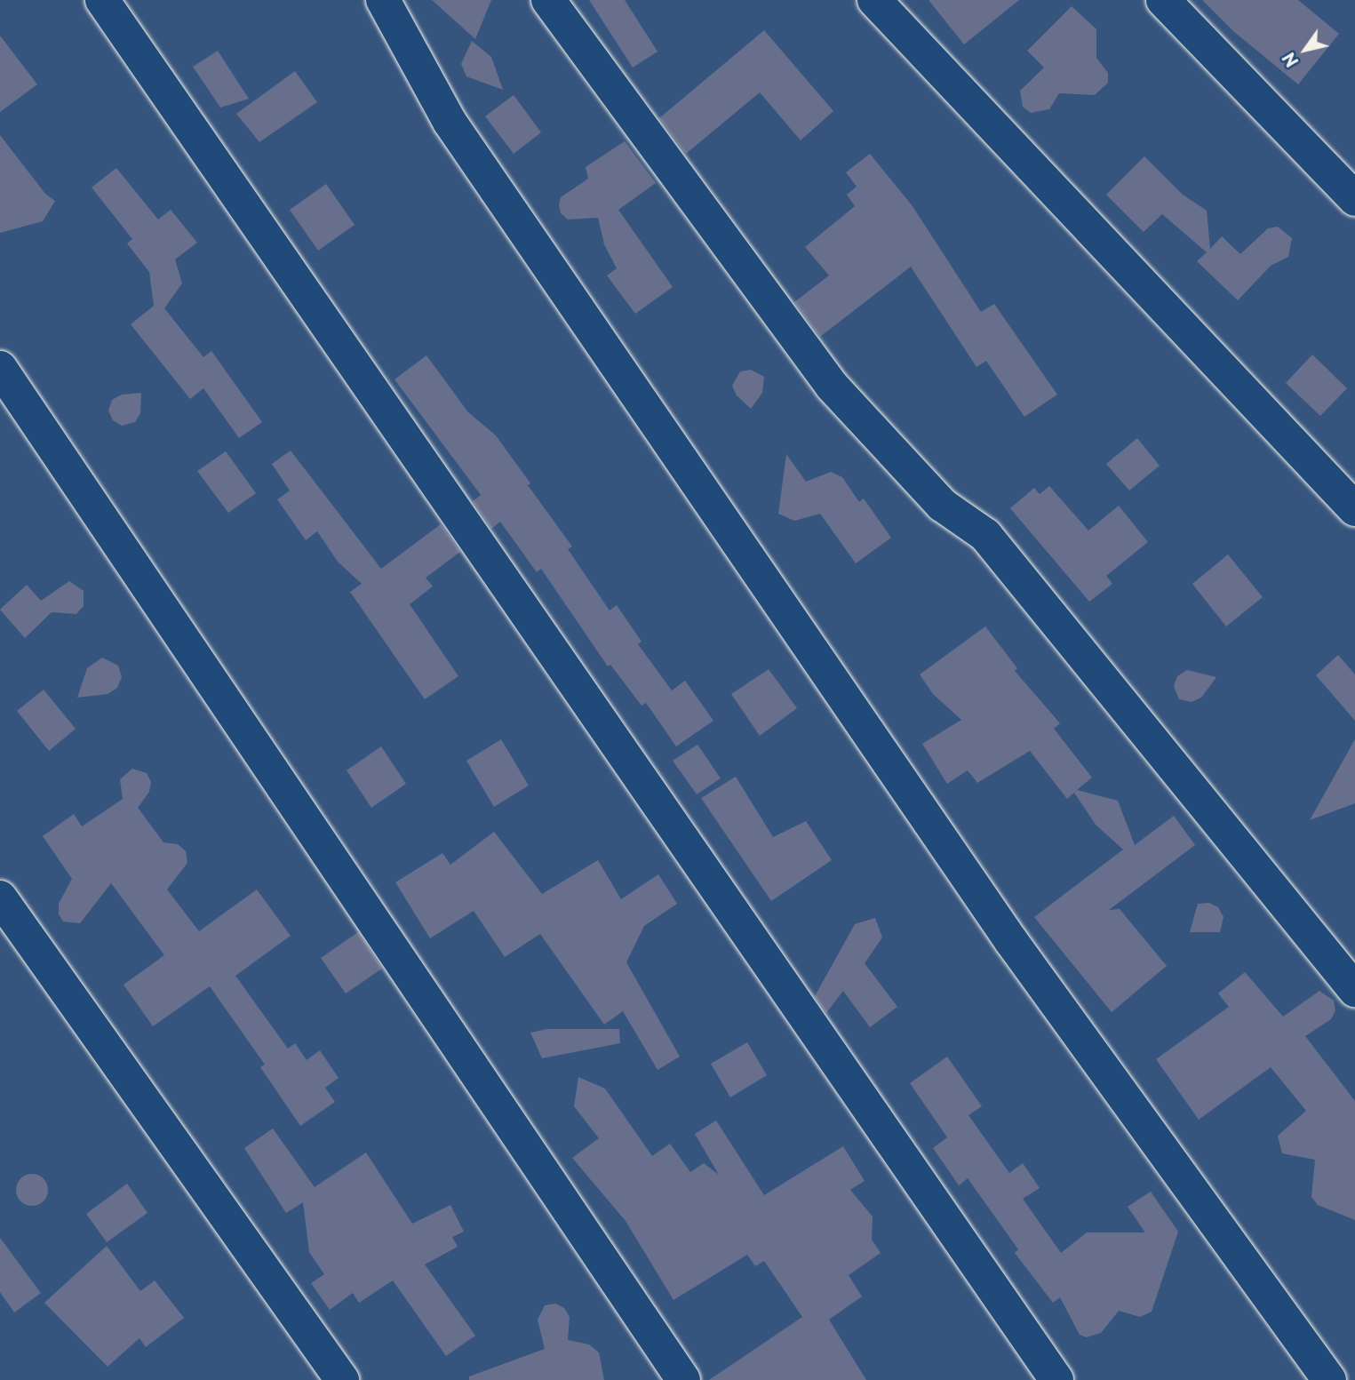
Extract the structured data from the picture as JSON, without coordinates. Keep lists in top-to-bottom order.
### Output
{
  "north": "bottom left"
}
